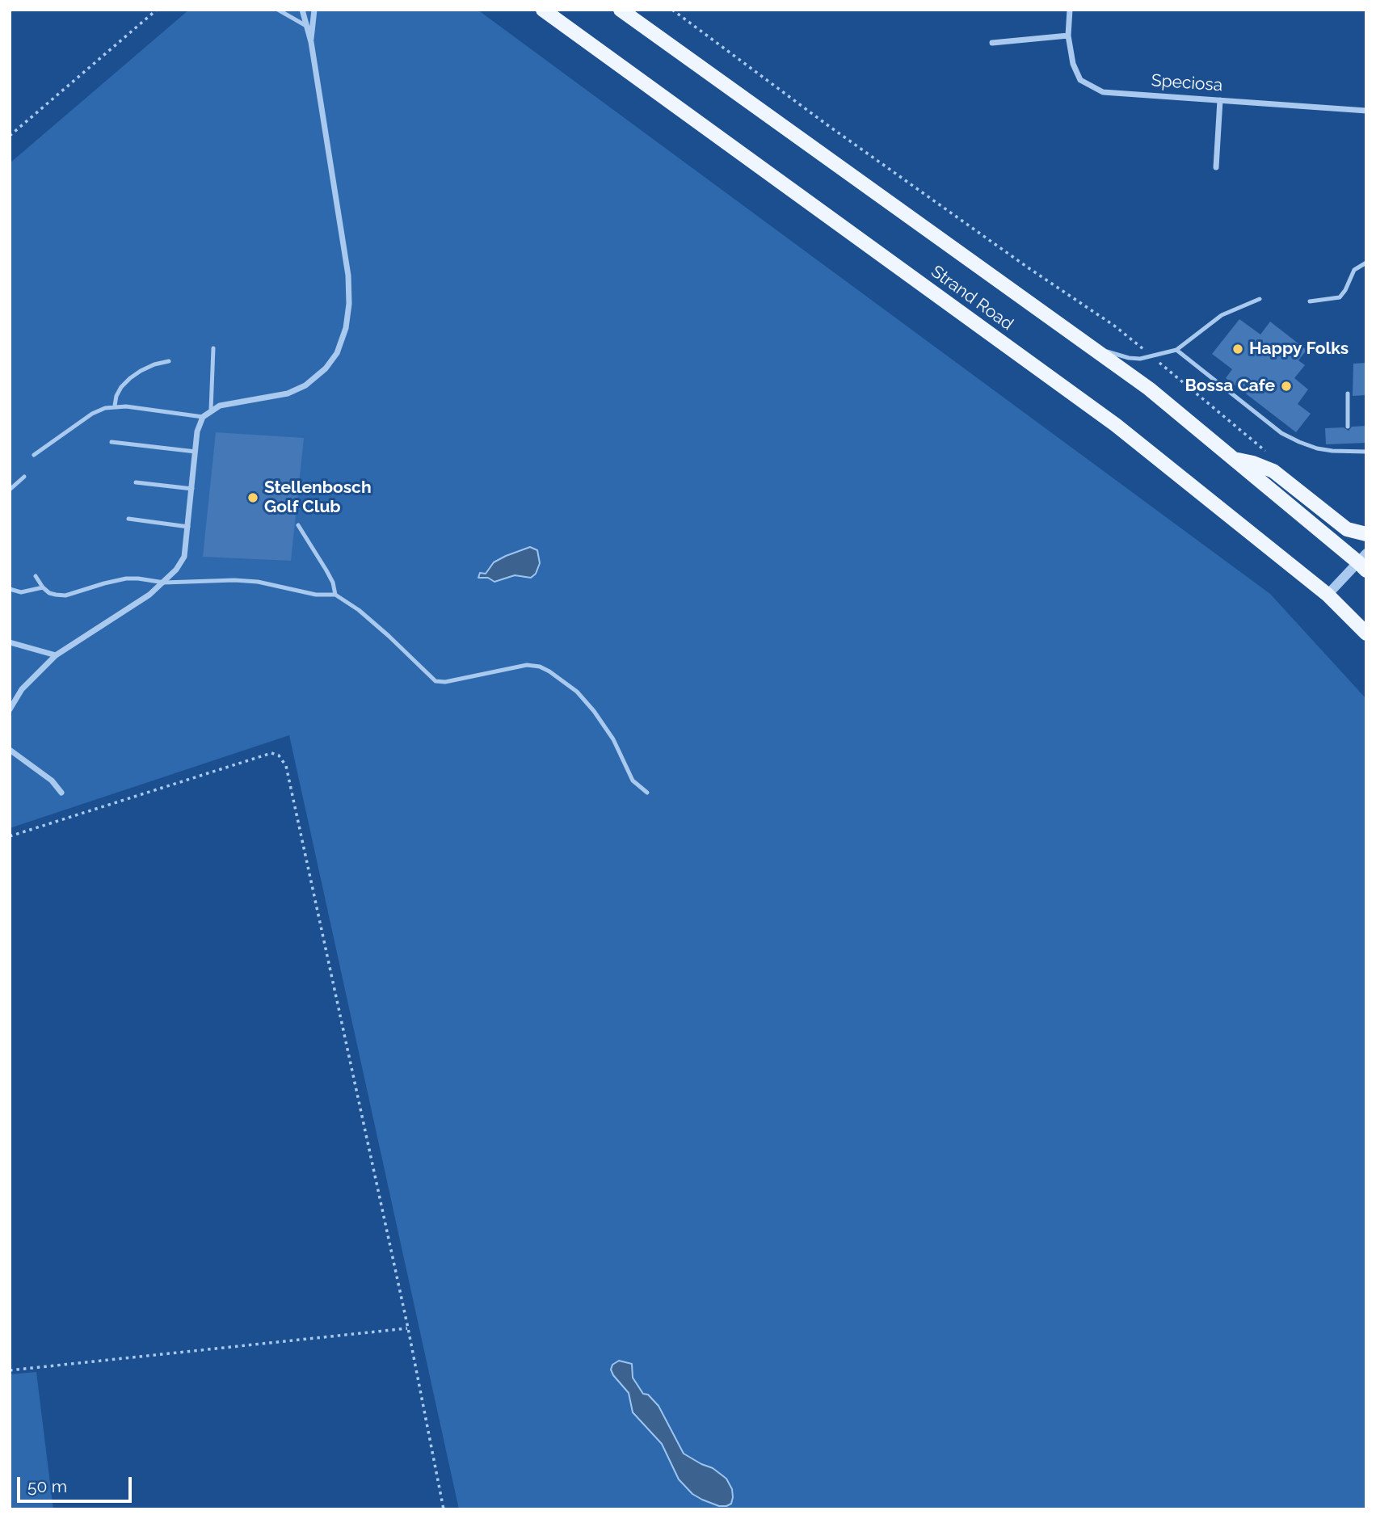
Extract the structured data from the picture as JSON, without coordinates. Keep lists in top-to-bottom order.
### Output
{
  "streets": {
    "main road": ["Strand Road"],
    "street": ["Speciosa"]
  },
  "places": ["Happy Folks", "Bossa Cafe", "Stellenbosch Golf Club"],
  "scale_bar": "50 m"
}
